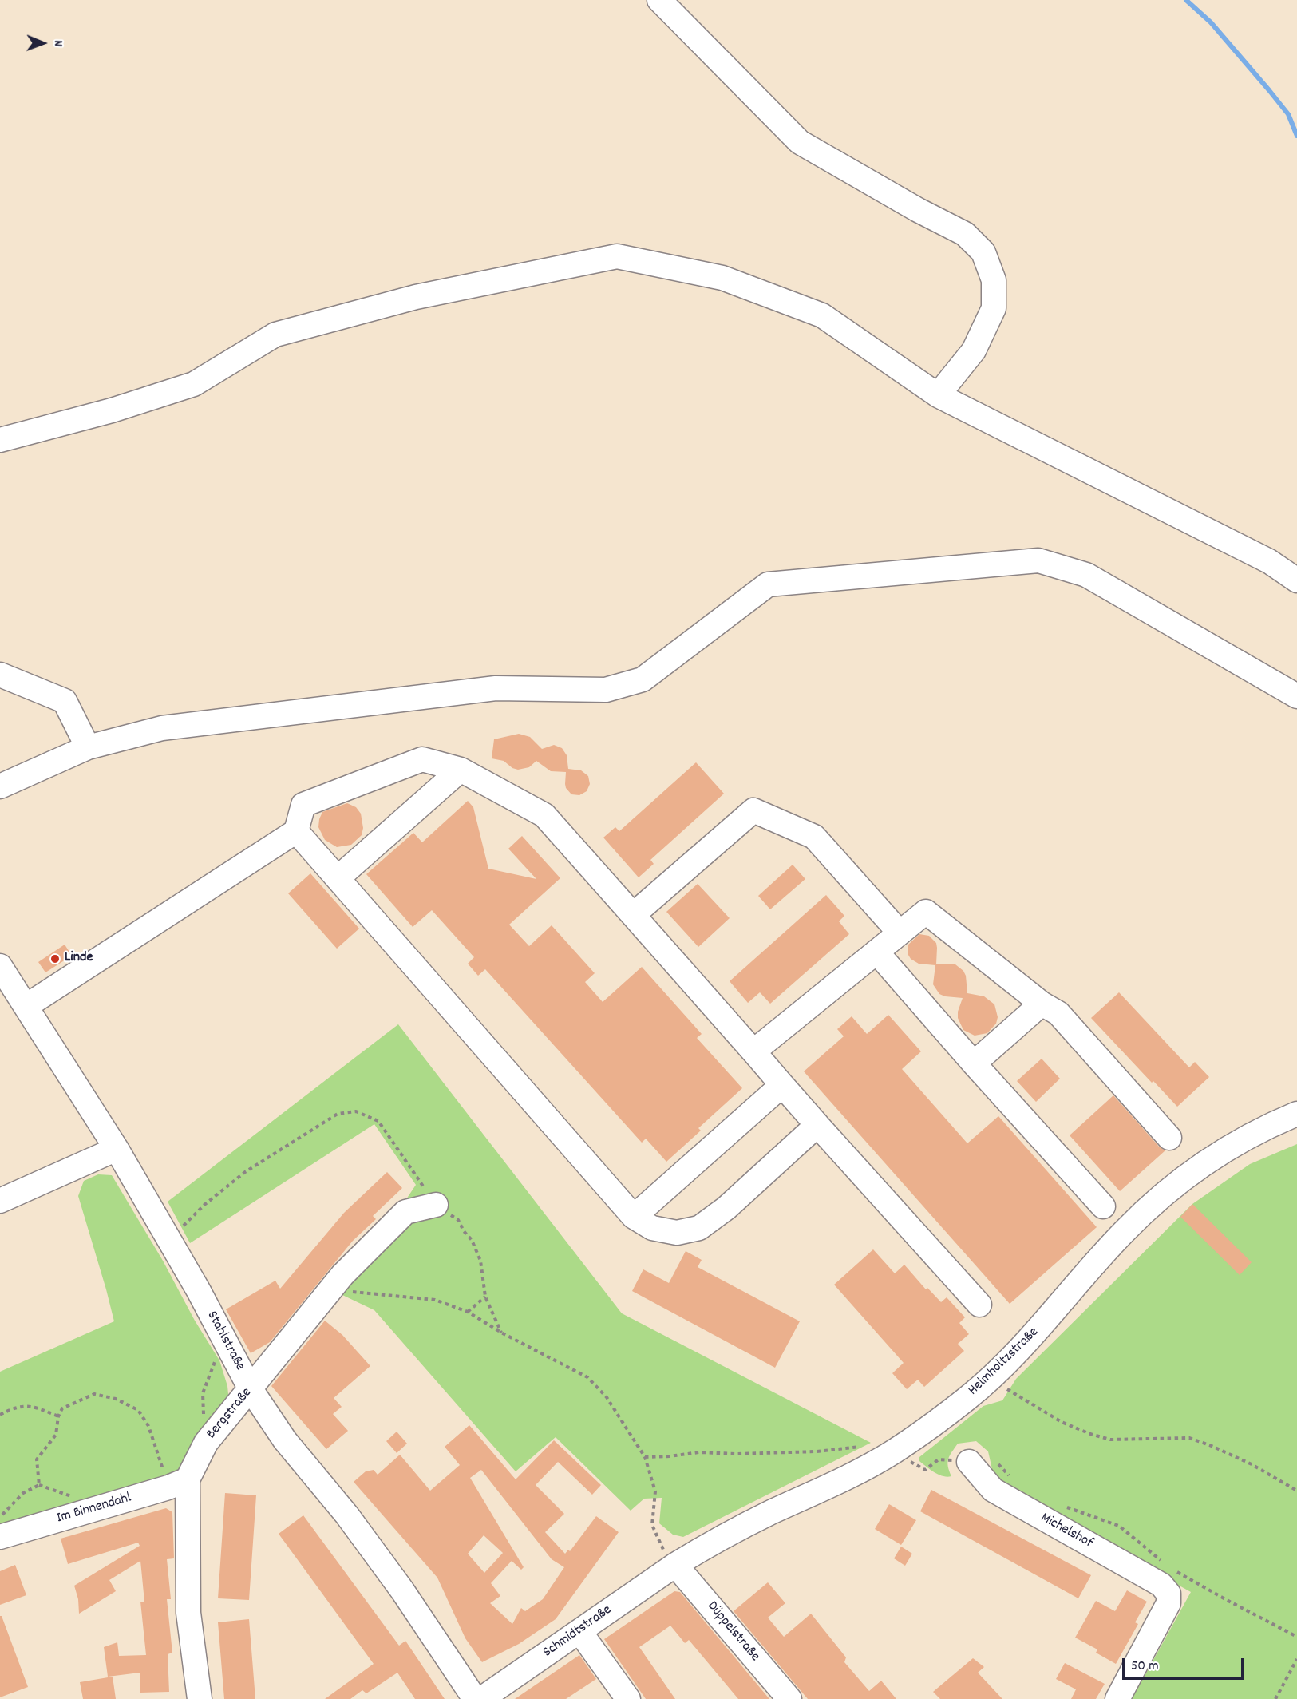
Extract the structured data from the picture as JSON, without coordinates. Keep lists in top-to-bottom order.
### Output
{
  "streets": {
    "street": [
      "Stahlstraße",
      "Helmholtzstraße",
      "Bergstraße",
      "Im Binnendahl",
      "Michelshof",
      "Schmidtstraße",
      "Düppelstraße"
    ]
  },
  "crossings": [
    ["Stahlstraße", "Bergstraße"],
    ["Helmholtzstraße", "Schmidtstraße"],
    ["Helmholtzstraße", "Düppelstraße"],
    ["Bergstraße", "Im Binnendahl"],
    ["Schmidtstraße", "Düppelstraße"]
  ],
  "places": ["Linde"],
  "scale_bar": "50 m",
  "north": "right"
}
